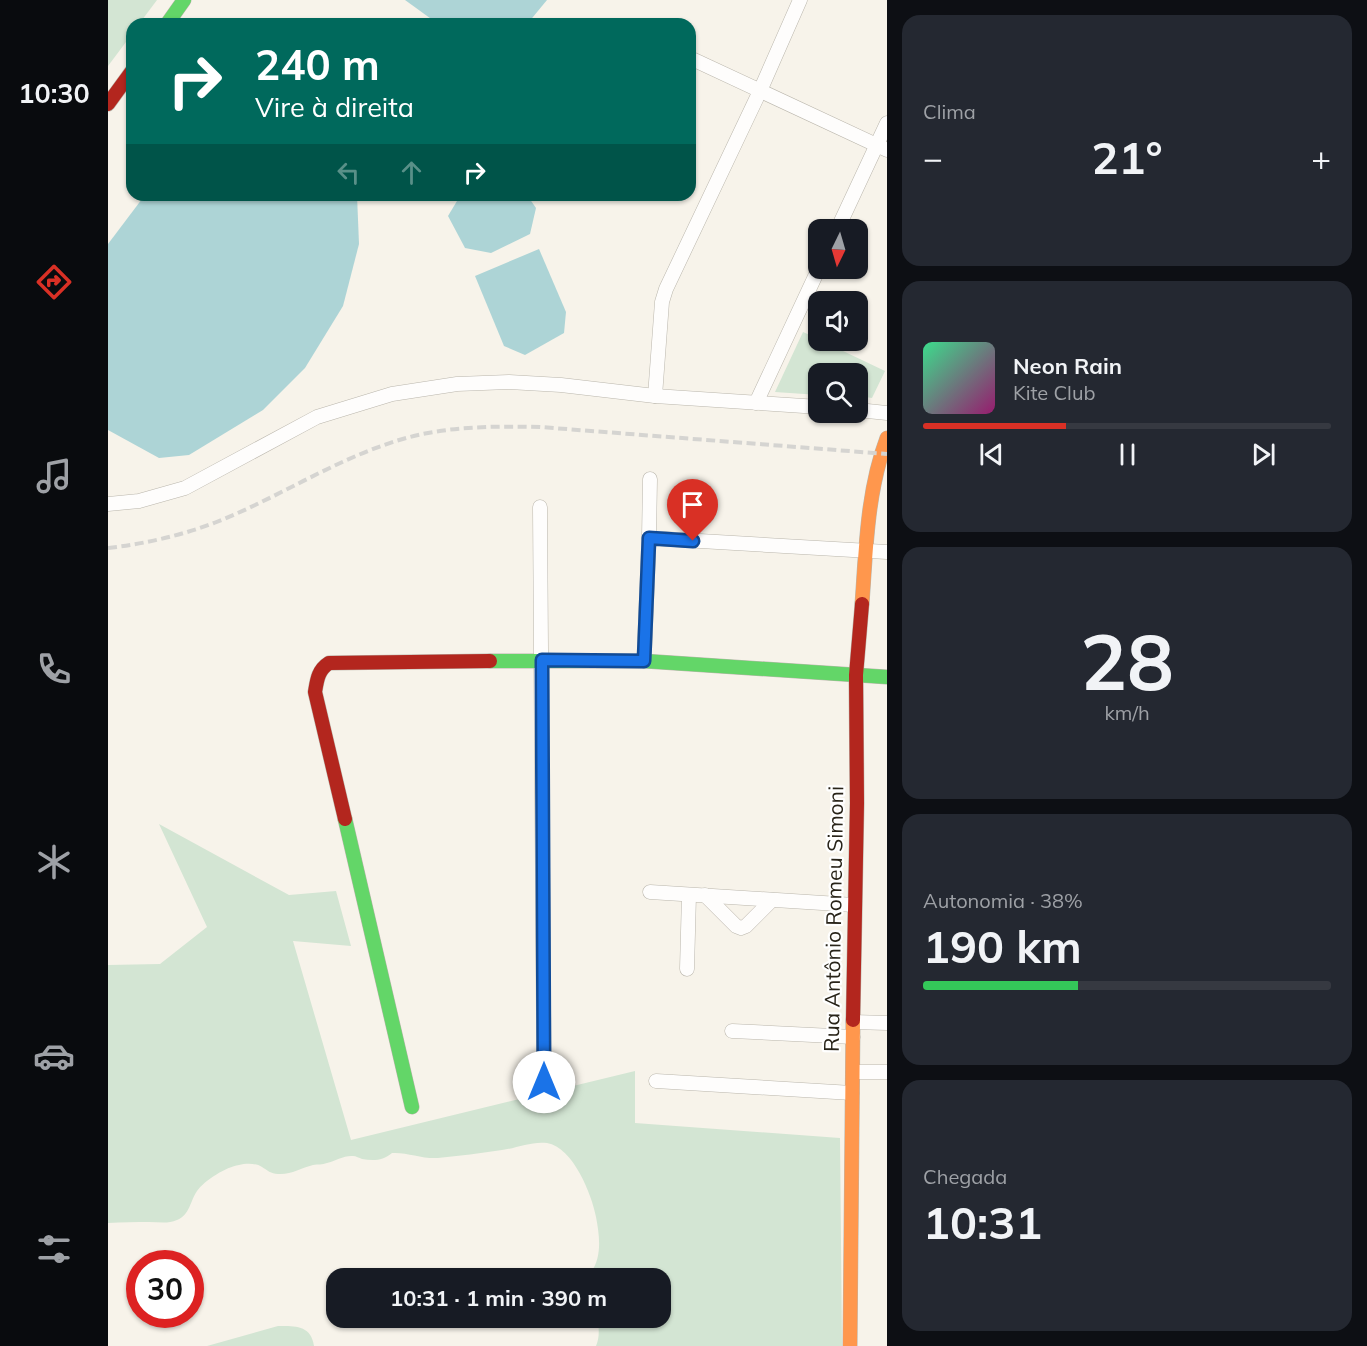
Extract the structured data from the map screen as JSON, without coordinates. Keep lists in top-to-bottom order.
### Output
{
  "streets": {
    "street": ["Rua Antônio Romeu Simoni"]
  },
  "north": "bottom",
  "page": {
    "tabs": "10:30",
    "tile": [
      "Clima",
      ["28", "km/h"],
      ["Autonomia · 38%", "190 km"],
      ["Chegada", "10:31"]
    ],
    "turn": ["240 m", "Vire à direita"],
    "heat": ["−", "21°", "+"],
    "song": ["Neon Rain", "Kite Club"],
    "limit": "30",
    "trip": "10:31 · 1 min · 390 m"
  }
}
